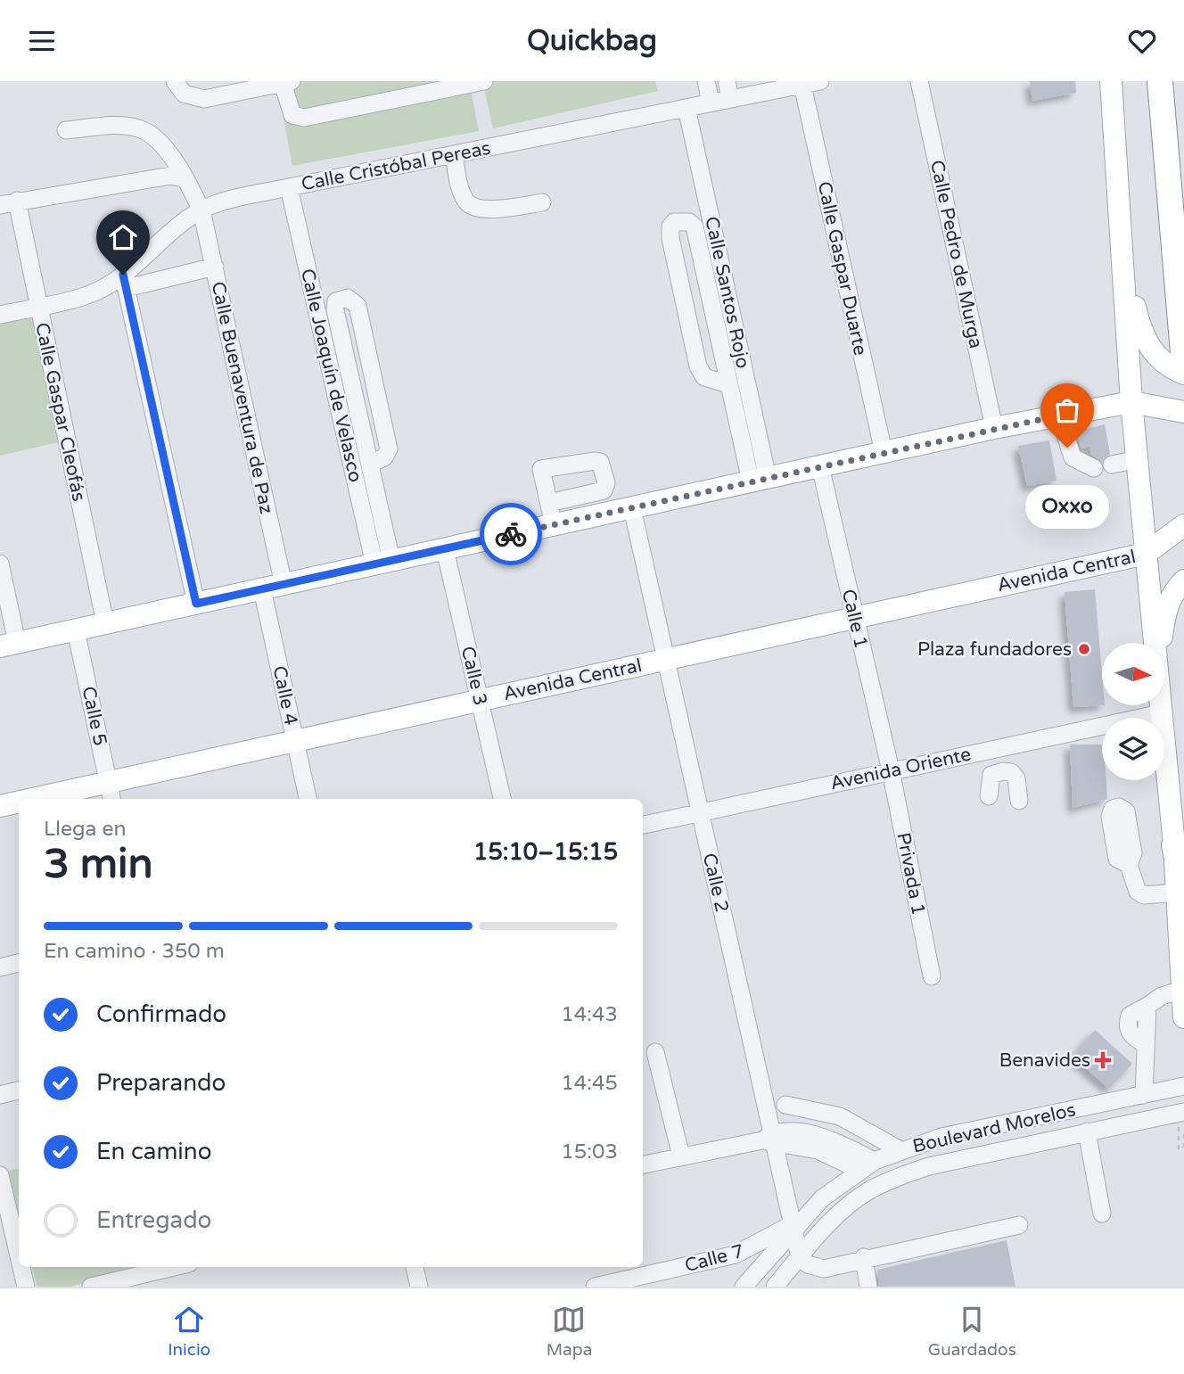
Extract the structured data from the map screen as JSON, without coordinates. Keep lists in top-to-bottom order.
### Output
{
  "streets": {
    "main road": ["Avenida Central"],
    "street": [
      "Calle Cristóbal Pereas",
      "Calle Pedro de Murga",
      "Calle Gaspar Duarte",
      "Calle Santos Rojo",
      "Calle Joaquín de Velasco",
      "Calle Buenaventura de Paz",
      "Calle Gaspar Cleofás",
      "Calle 1",
      "Calle 3",
      "Calle 4",
      "Calle 5",
      "Avenida Oriente",
      "Privada 1",
      "Calle 2",
      "Boulevard Morelos",
      "Calle 7"
    ]
  },
  "crossings": [
    ["Calle Cristóbal Pereas", "Calle Gaspar Duarte"],
    ["Calle Cristóbal Pereas", "Calle Santos Rojo"],
    ["Calle Cristóbal Pereas", "Calle Joaquín de Velasco"],
    ["Calle Cristóbal Pereas", "Calle Buenaventura de Paz"],
    ["Calle Cristóbal Pereas", "Calle Gaspar Cleofás"],
    ["Avenida Central", "Calle 1"],
    ["Avenida Central", "Calle 3"],
    ["Avenida Central", "Calle 4"],
    ["Avenida Central", "Calle 5"],
    ["Avenida Central", "Calle 2"],
    ["Calle 1", "Avenida Oriente"],
    ["Calle 1", "Privada 1"],
    ["Avenida Oriente", "Privada 1"],
    ["Avenida Oriente", "Calle 2"],
    ["Calle 2", "Boulevard Morelos"],
    ["Calle 2", "Calle 7"],
    ["Boulevard Morelos", "Calle 7"]
  ],
  "places": {
    "other": ["Oxxo", "Plaza fundadores"],
    "health": ["Benavides"]
  },
  "north": "right",
  "page": {
    "header": "Quickbag",
    "bubble": "Oxxo",
    "heading": ["3 min", "Llega en", "15:10–15:15"],
    "bar": "En camino · 350 m",
    "list": [
      ["Confirmado", "14:43"],
      ["Preparando", "14:45"],
      ["En camino", "15:03"],
      "Entregado"
    ],
    "tabs": ["Inicio", "Mapa", "Guardados"]
  }
}
